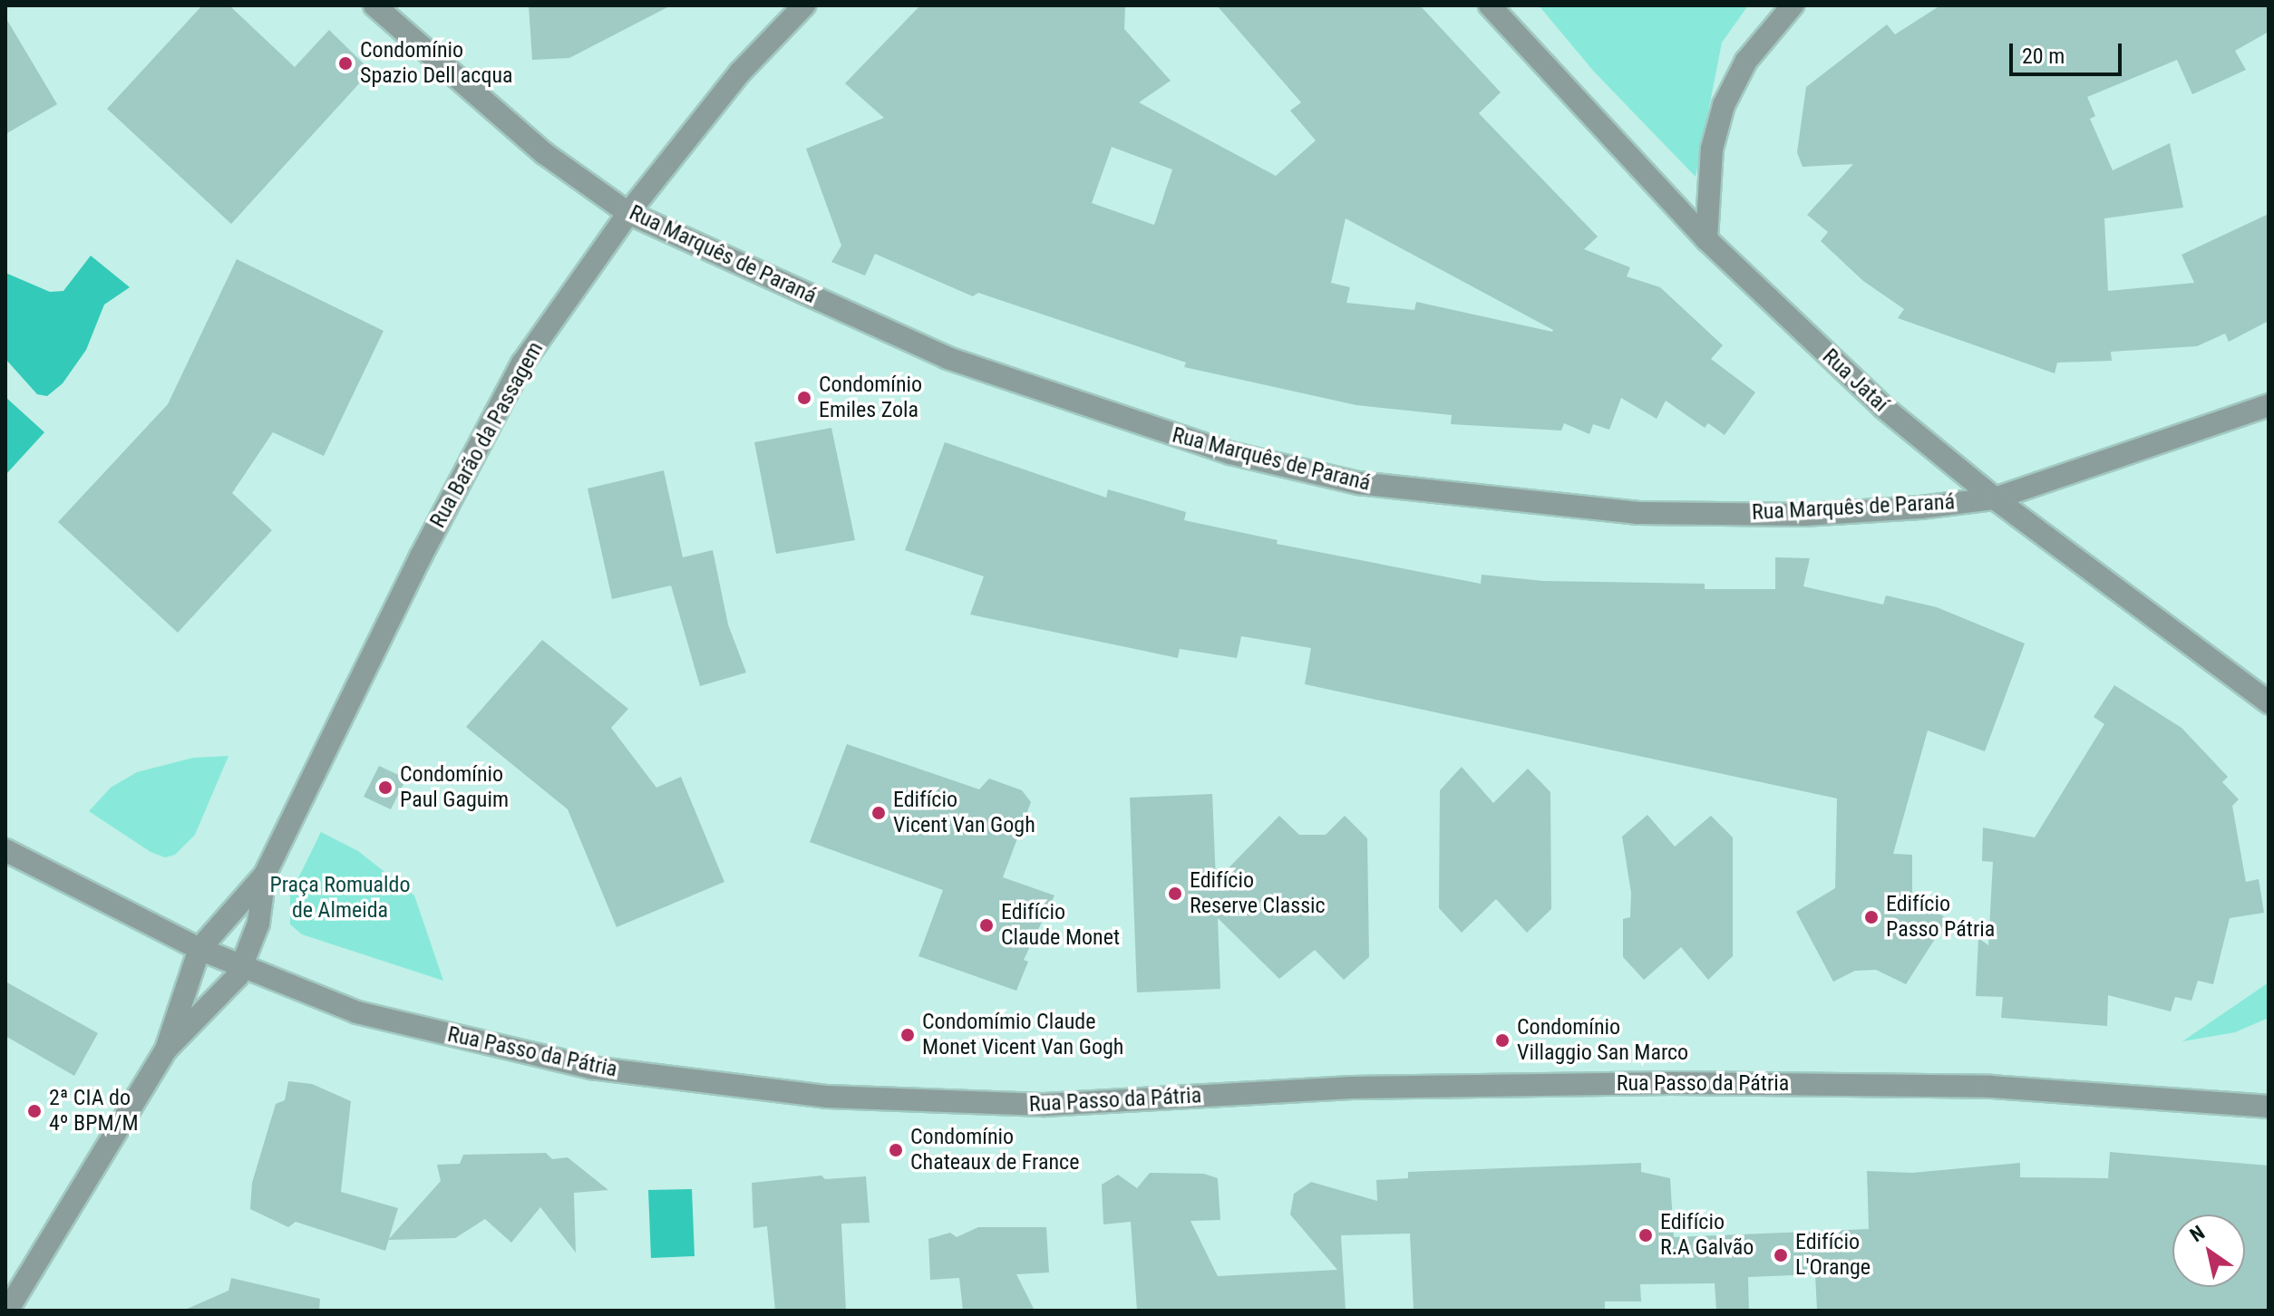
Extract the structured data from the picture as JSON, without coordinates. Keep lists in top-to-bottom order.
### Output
{
  "streets": {
    "street": [
      "Rua Marquês de Paraná",
      "Rua Jataí",
      "Rua Barão da Passagem",
      "Rua Passo da Pátria"
    ]
  },
  "crossings": [
    ["Rua Marquês de Paraná", "Rua Jataí"],
    ["Rua Marquês de Paraná", "Rua Barão da Passagem"],
    ["Rua Barão da Passagem", "Rua Passo da Pátria"]
  ],
  "parks": ["Praça Romualdo de Almeida"],
  "places": [
    "Condomínio Spazio Dell acqua",
    "Condomínio Emiles Zola",
    "Condomínio Paul Gaguim",
    "Edifício Vicent Van Gogh",
    "Edifício Reserve Classic",
    "Edifício Passo Pátria",
    "Edifício Claude Monet",
    "Condomímio Claude Monet Vicent Van Gogh",
    "Condomínio Villaggio San Marco",
    "2ª CIA do 4º BPM/M",
    "Condomínio Chateaux de France",
    "Edifício R.A Galvão",
    "Edifício L'Orange"
  ],
  "scale_bar": "20 m",
  "north": "top left"
}
